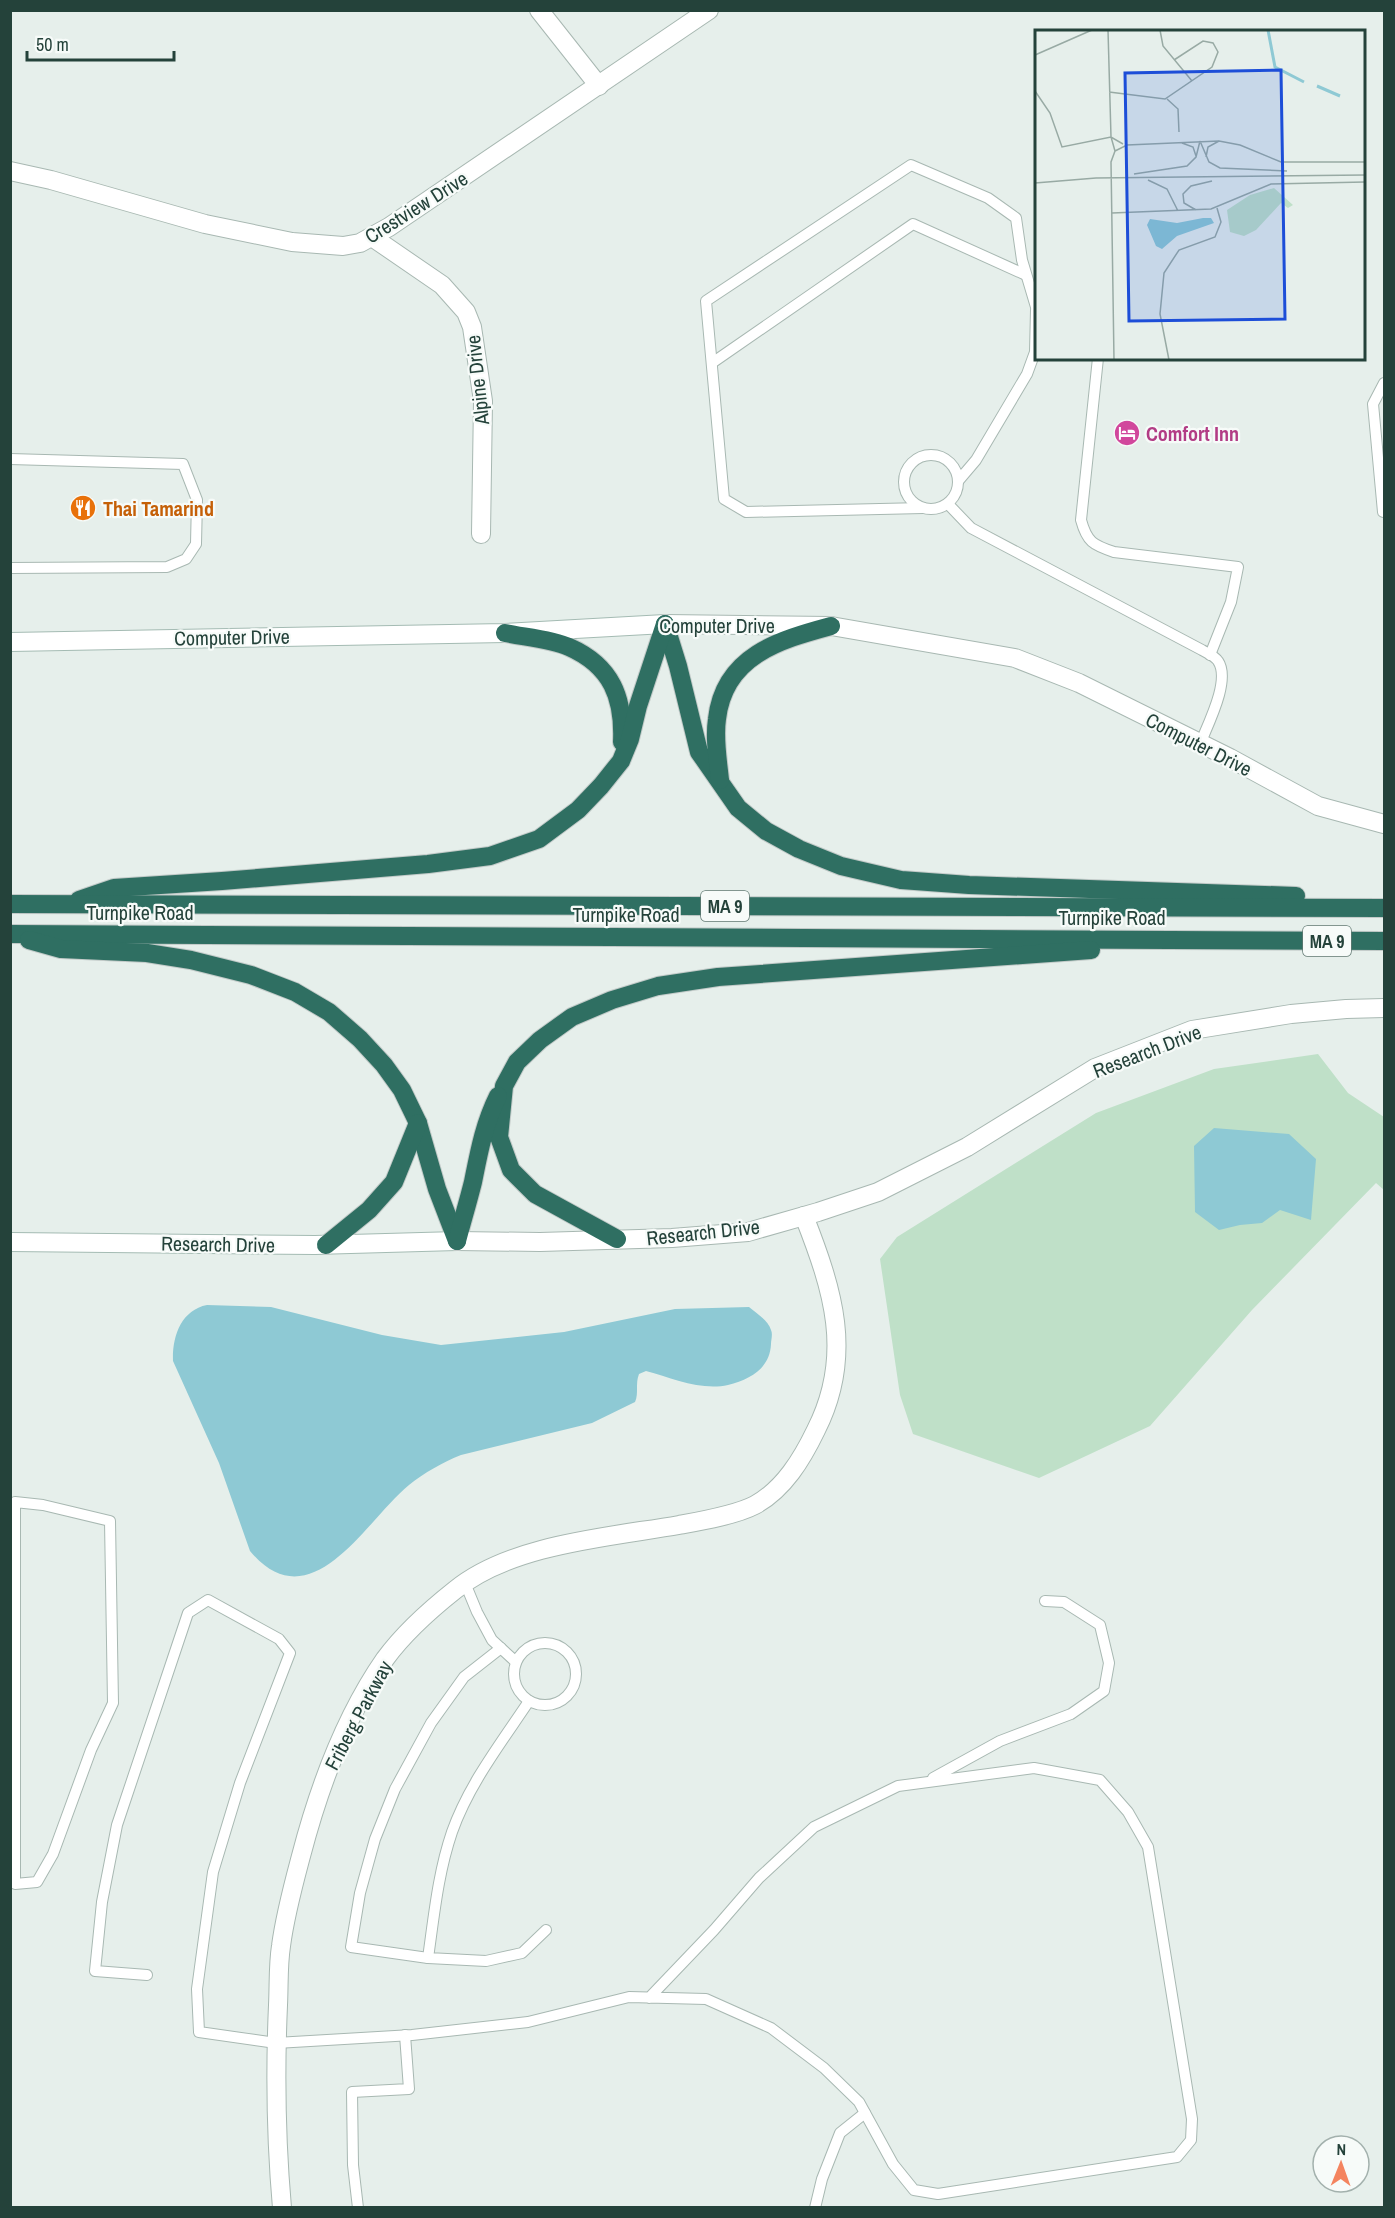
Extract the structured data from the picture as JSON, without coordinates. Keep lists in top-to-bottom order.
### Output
{
  "streets": {
    "highway": ["MA 9", "Turnpike Road"],
    "street": [
      "Crestview Drive",
      "Alpine Drive",
      "Computer Drive",
      "Research Drive",
      "Friberg Parkway"
    ]
  },
  "crossings": [
    ["Crestview Drive", "Alpine Drive"],
    ["Research Drive", "Friberg Parkway"]
  ],
  "places": {
    "hotel": ["Comfort Inn"],
    "restaurant": ["Thai Tamarind"]
  },
  "scale_bar": "50 m",
  "north": "top"
}
